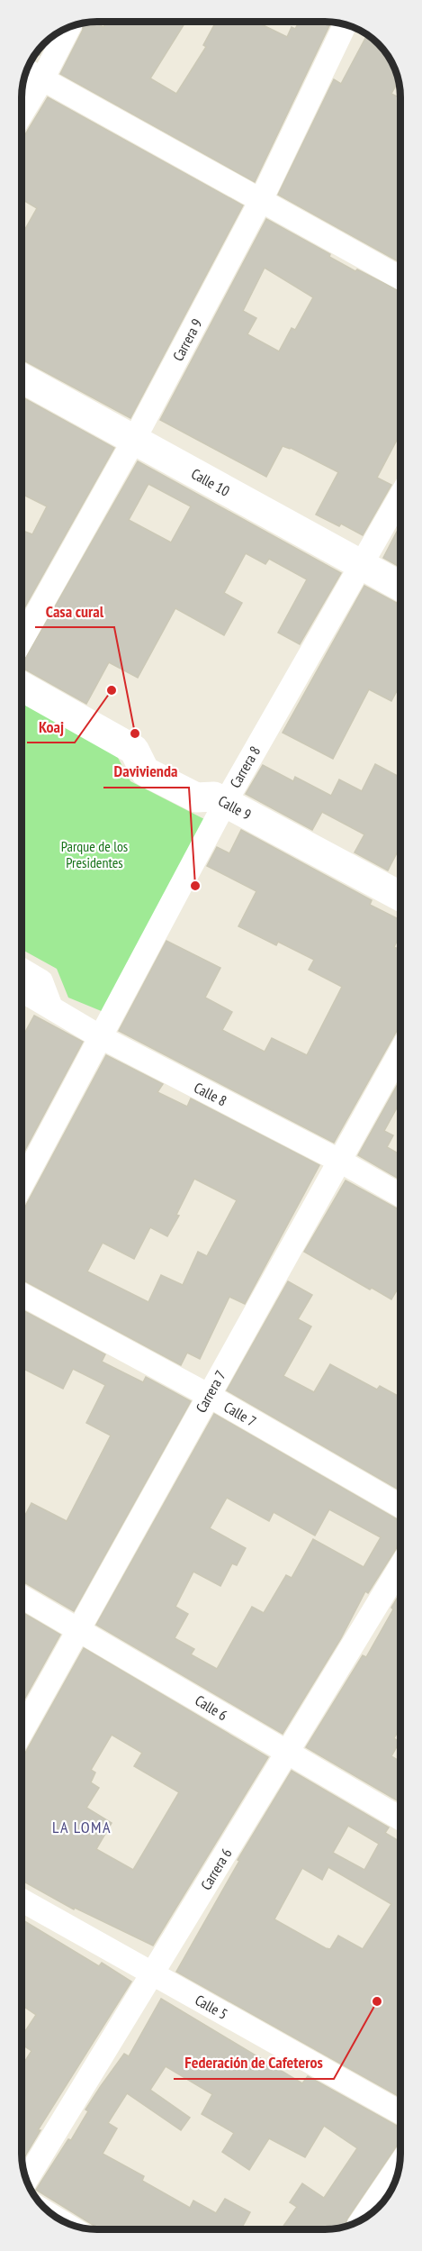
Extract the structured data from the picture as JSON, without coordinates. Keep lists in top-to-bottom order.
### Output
{
  "streets": {
    "main road": ["Calle 10", "Calle 9"],
    "street": [
      "Carrera 9",
      "Carrera 8",
      "Calle 8",
      "Carrera 7",
      "Calle 7",
      "Calle 6",
      "Carrera 6",
      "Calle 5"
    ]
  },
  "crossings": [
    ["Carrera 9", "Calle 10"],
    ["Calle 10", "Carrera 8"],
    ["Carrera 8", "Calle 9"],
    ["Carrera 8", "Calle 8"],
    ["Calle 8", "Carrera 7"],
    ["Carrera 7", "Calle 7"],
    ["Carrera 7", "Calle 6"],
    ["Calle 6", "Carrera 6"],
    ["Carrera 6", "Calle 5"]
  ],
  "districts": ["LA LOMA"],
  "parks": ["Parque de los Presidentes"],
  "places": [
    "Koaj",
    "Casa cural",
    "Davivienda",
    "Federación de Cafeteros"
  ]
}
